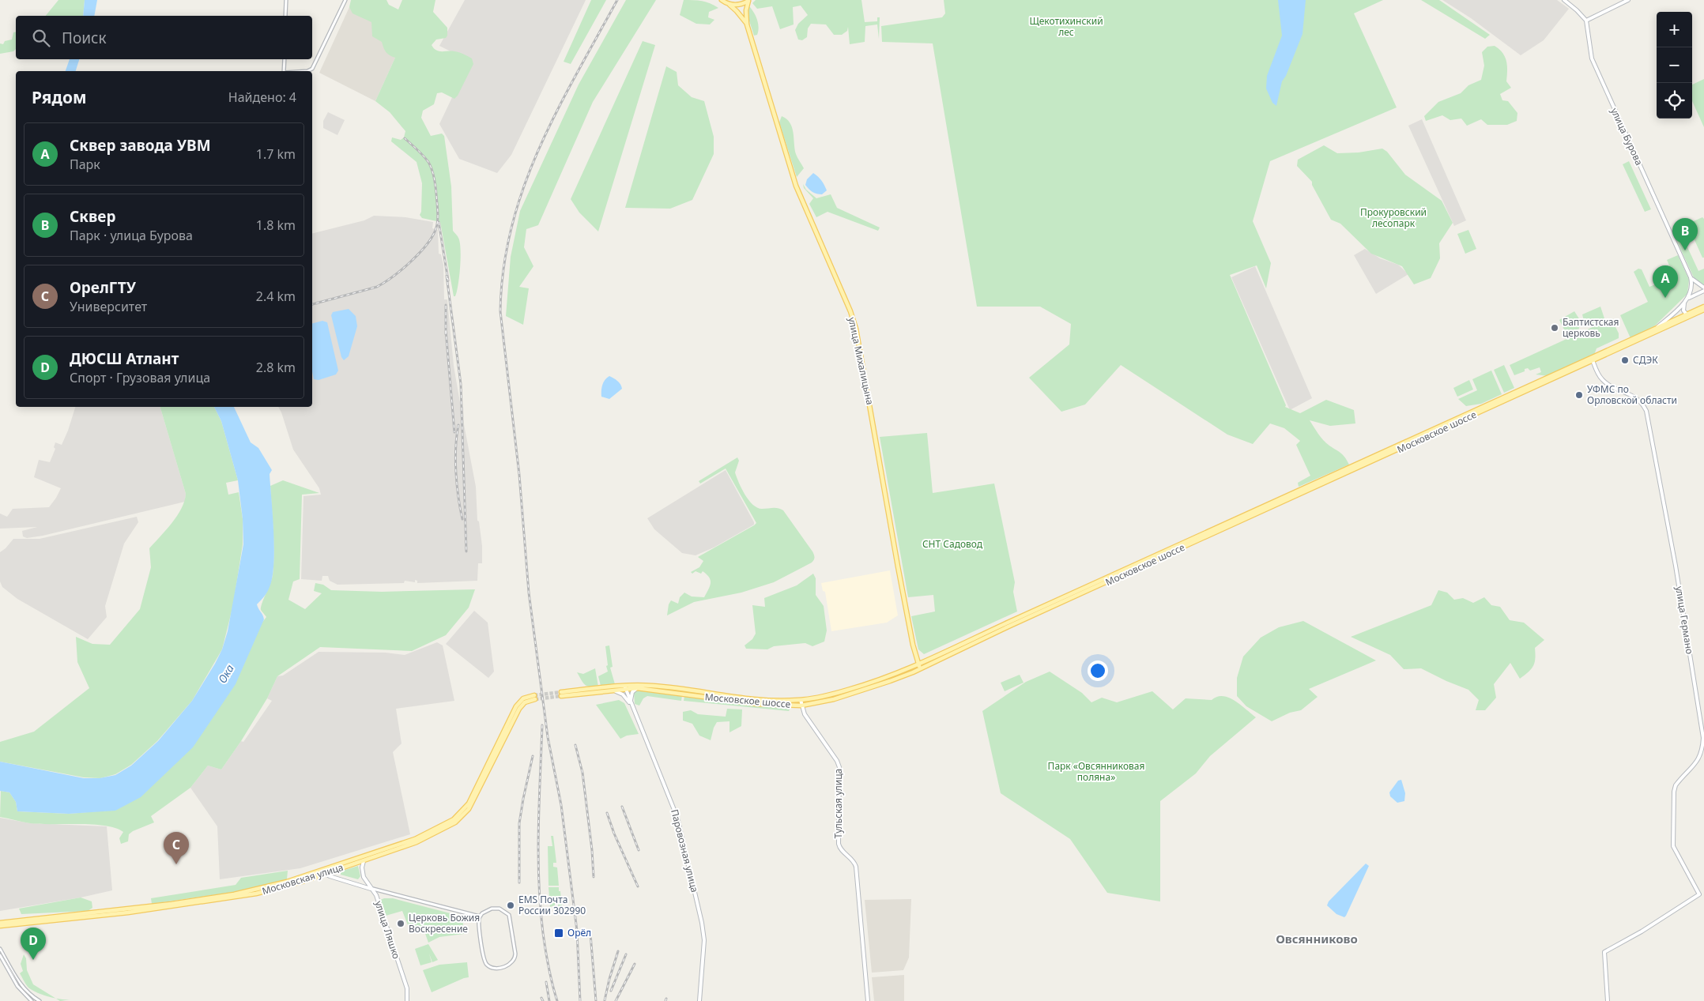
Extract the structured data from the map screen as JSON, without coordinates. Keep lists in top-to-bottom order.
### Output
{
  "streets": {
    "main road": [
      "улица Бурова",
      "улица Михалицына",
      "Московское шоссе",
      "улица Германо",
      "Тульская улица",
      "Паровозная улица",
      "Московская улица",
      "улица Ляшко"
    ]
  },
  "crossings": [
    ["улица Михалицына", "Московское шоссе"],
    ["Московское шоссе", "улица Германо"],
    ["Московское шоссе", "Тульская улица"],
    ["Московское шоссе", "Паровозная улица"],
    ["Московская улица", "улица Ляшко"]
  ],
  "districts": ["Овсянниково"],
  "water": ["Ока"],
  "parks": [
    "Щекотихинский лес",
    "Прокуровский лесопарк",
    "СНТ Садовод",
    "Парк «Овсянниковая поляна»"
  ],
  "places": {
    "other": [
      "Баптистская церковь",
      "СДЭК",
      "УФМС по Орловской области",
      "EMS Почта России 302990",
      "Церковь Божия Воскресение"
    ],
    "transit": ["Орёл"]
  },
  "page": {
    "map_buttons": ["+", "−"],
    "search": "Поиск",
    "heading": ["Рядом", "Найдено: 4"],
    "list": [
      {
        "mark": "A",
        "name": "Сквер завода УВМ",
        "note": "Парк",
        "value": "1.7 km"
      },
      {
        "mark": "B",
        "name": "Сквер",
        "note": "Парк · улица Бурова",
        "value": "1.8 km"
      },
      {
        "mark": "C",
        "name": "ОрелГТУ",
        "note": "Университет",
        "value": "2.4 km"
      },
      {
        "mark": "D",
        "name": "ДЮСШ Атлант",
        "note": "Спорт · Грузовая улица",
        "value": "2.8 km"
      }
    ],
    "pins": [
      "B",
      "A",
      "C",
      "D"
    ]
  }
}
